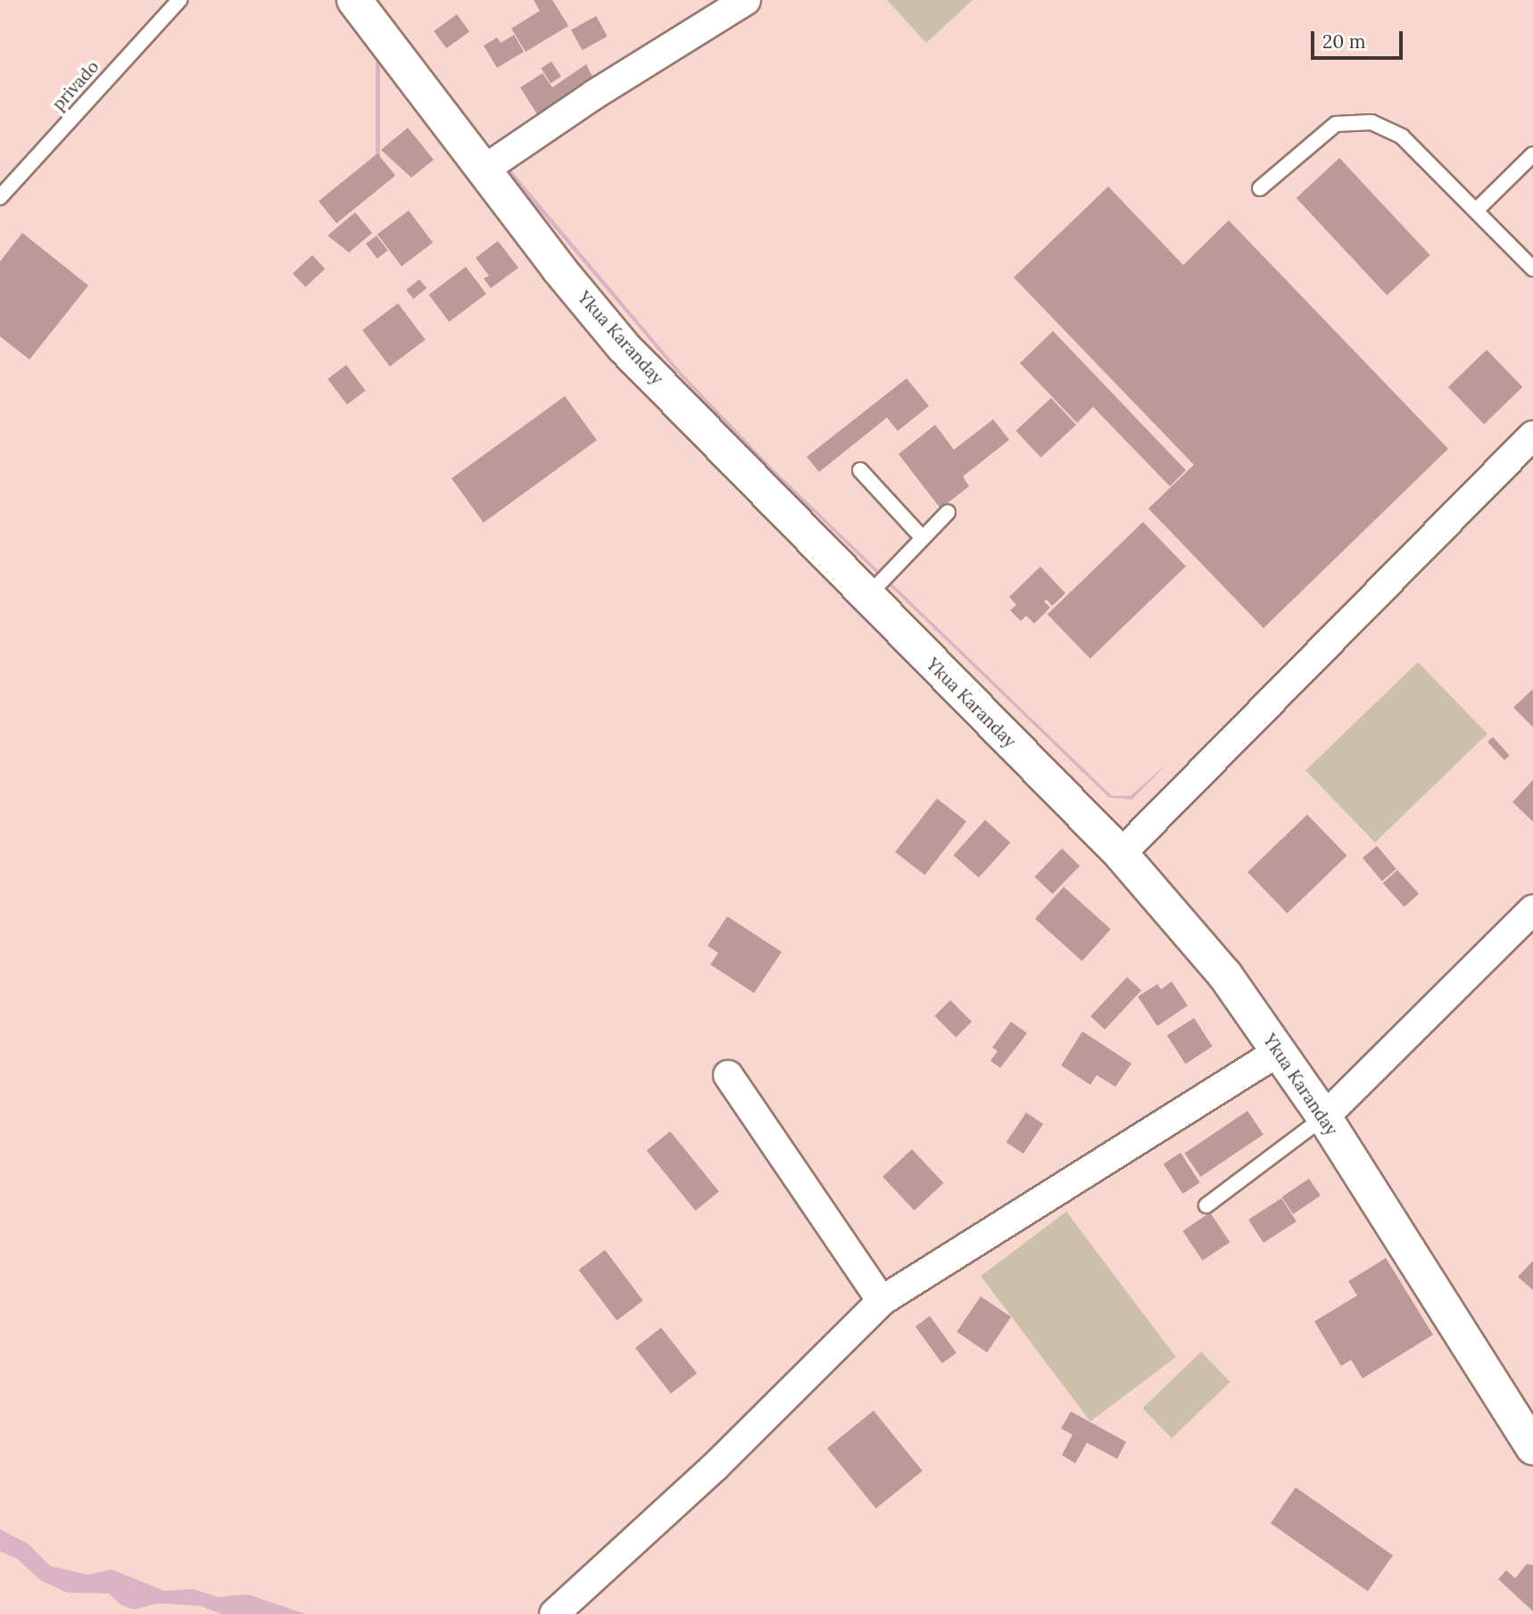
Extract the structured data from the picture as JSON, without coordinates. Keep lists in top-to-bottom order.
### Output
{
  "streets": {
    "street": ["Ykua Karanday"],
    "lane": ["privado"]
  },
  "scale_bar": "20 m"
}
